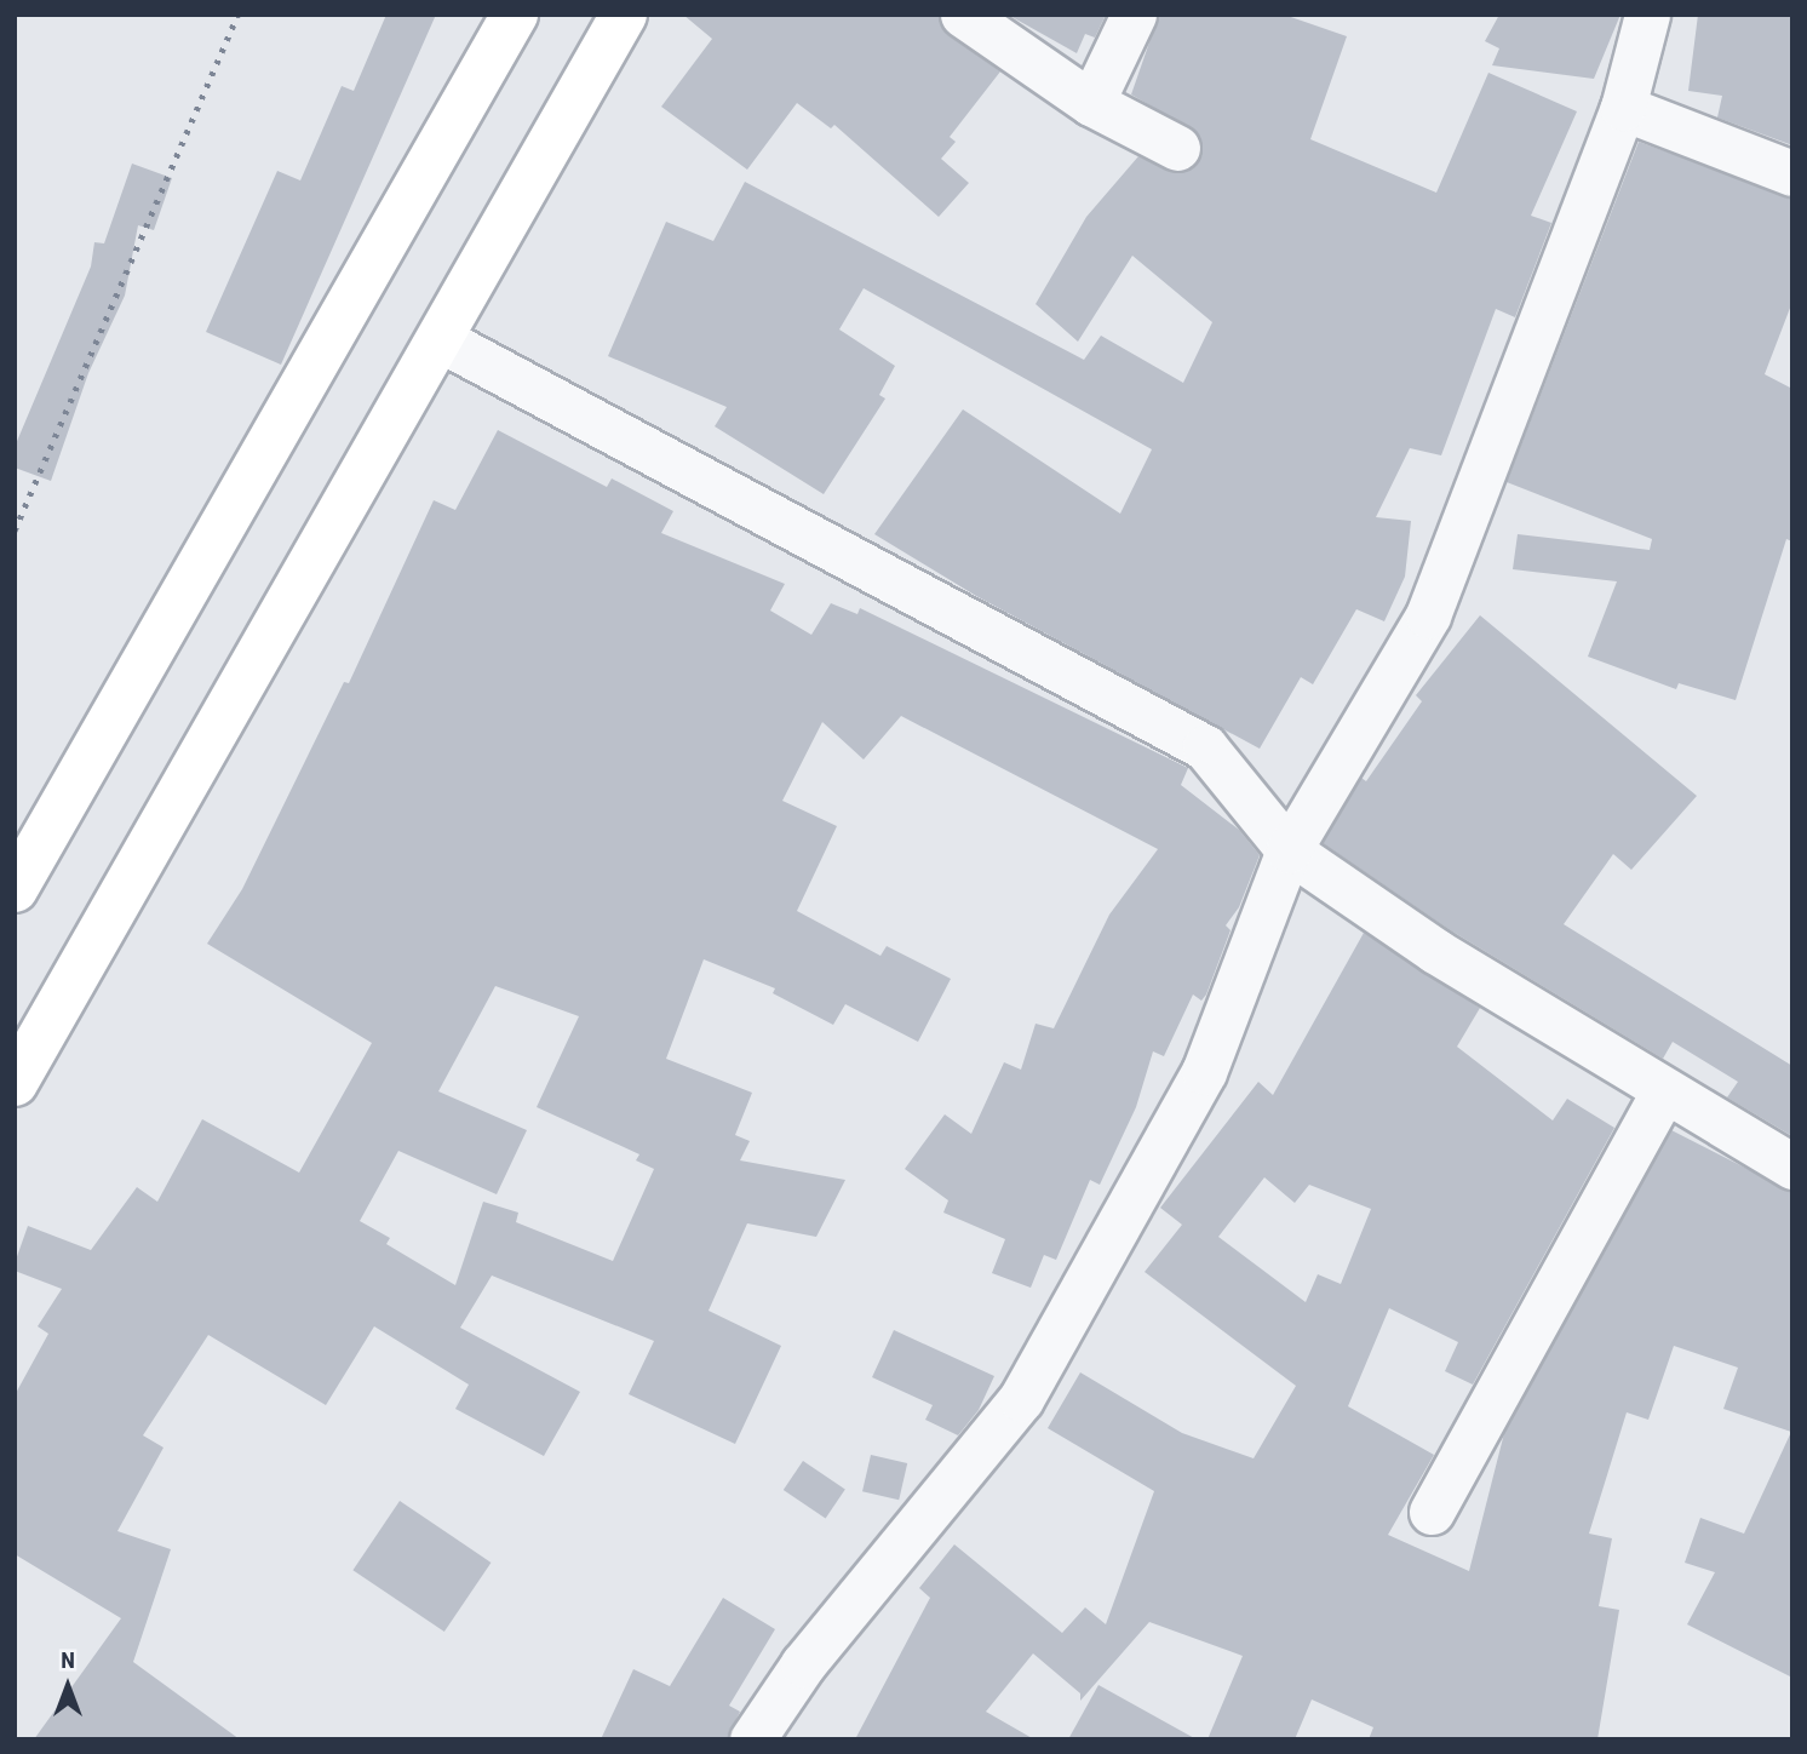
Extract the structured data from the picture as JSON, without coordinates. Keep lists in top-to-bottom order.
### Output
{
  "north": "top"
}
